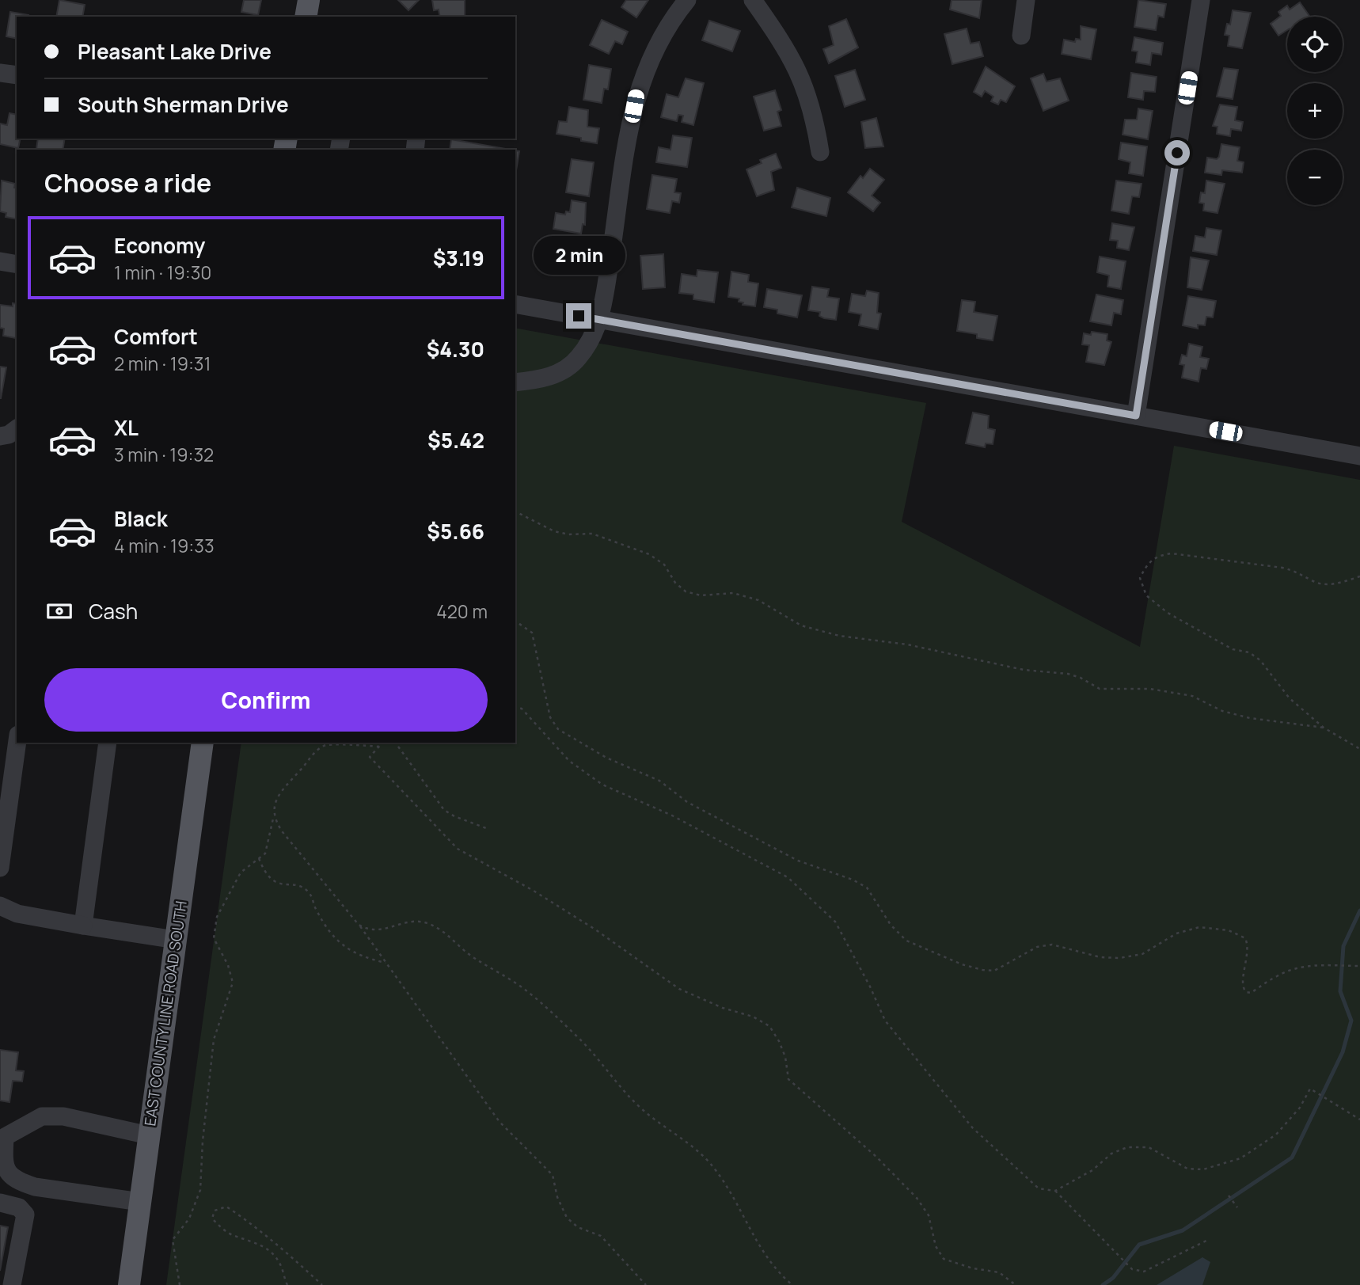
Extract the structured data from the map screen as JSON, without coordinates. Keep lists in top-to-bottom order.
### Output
{
  "streets": {
    "main road": ["EAST COUNTY LINE ROAD SOUTH"]
  },
  "page": {
    "map_buttons": ["+", "−"],
    "banner": ["Pleasant Lake Drive", "South Sherman Drive"],
    "heading": "Choose a ride",
    "list": [
      {
        "name": "Economy",
        "note": "1 min · 19:30",
        "value": "$3.19"
      },
      {
        "name": "Comfort",
        "note": "2 min · 19:31",
        "value": "$4.30"
      },
      {
        "name": "XL",
        "note": "3 min · 19:32",
        "value": "$5.42"
      },
      {
        "name": "Black",
        "note": "4 min · 19:33",
        "value": "$5.66"
      }
    ],
    "bubble": "2 min",
    "pay": ["Cash", "420 m"],
    "buttons": "Confirm"
  }
}
